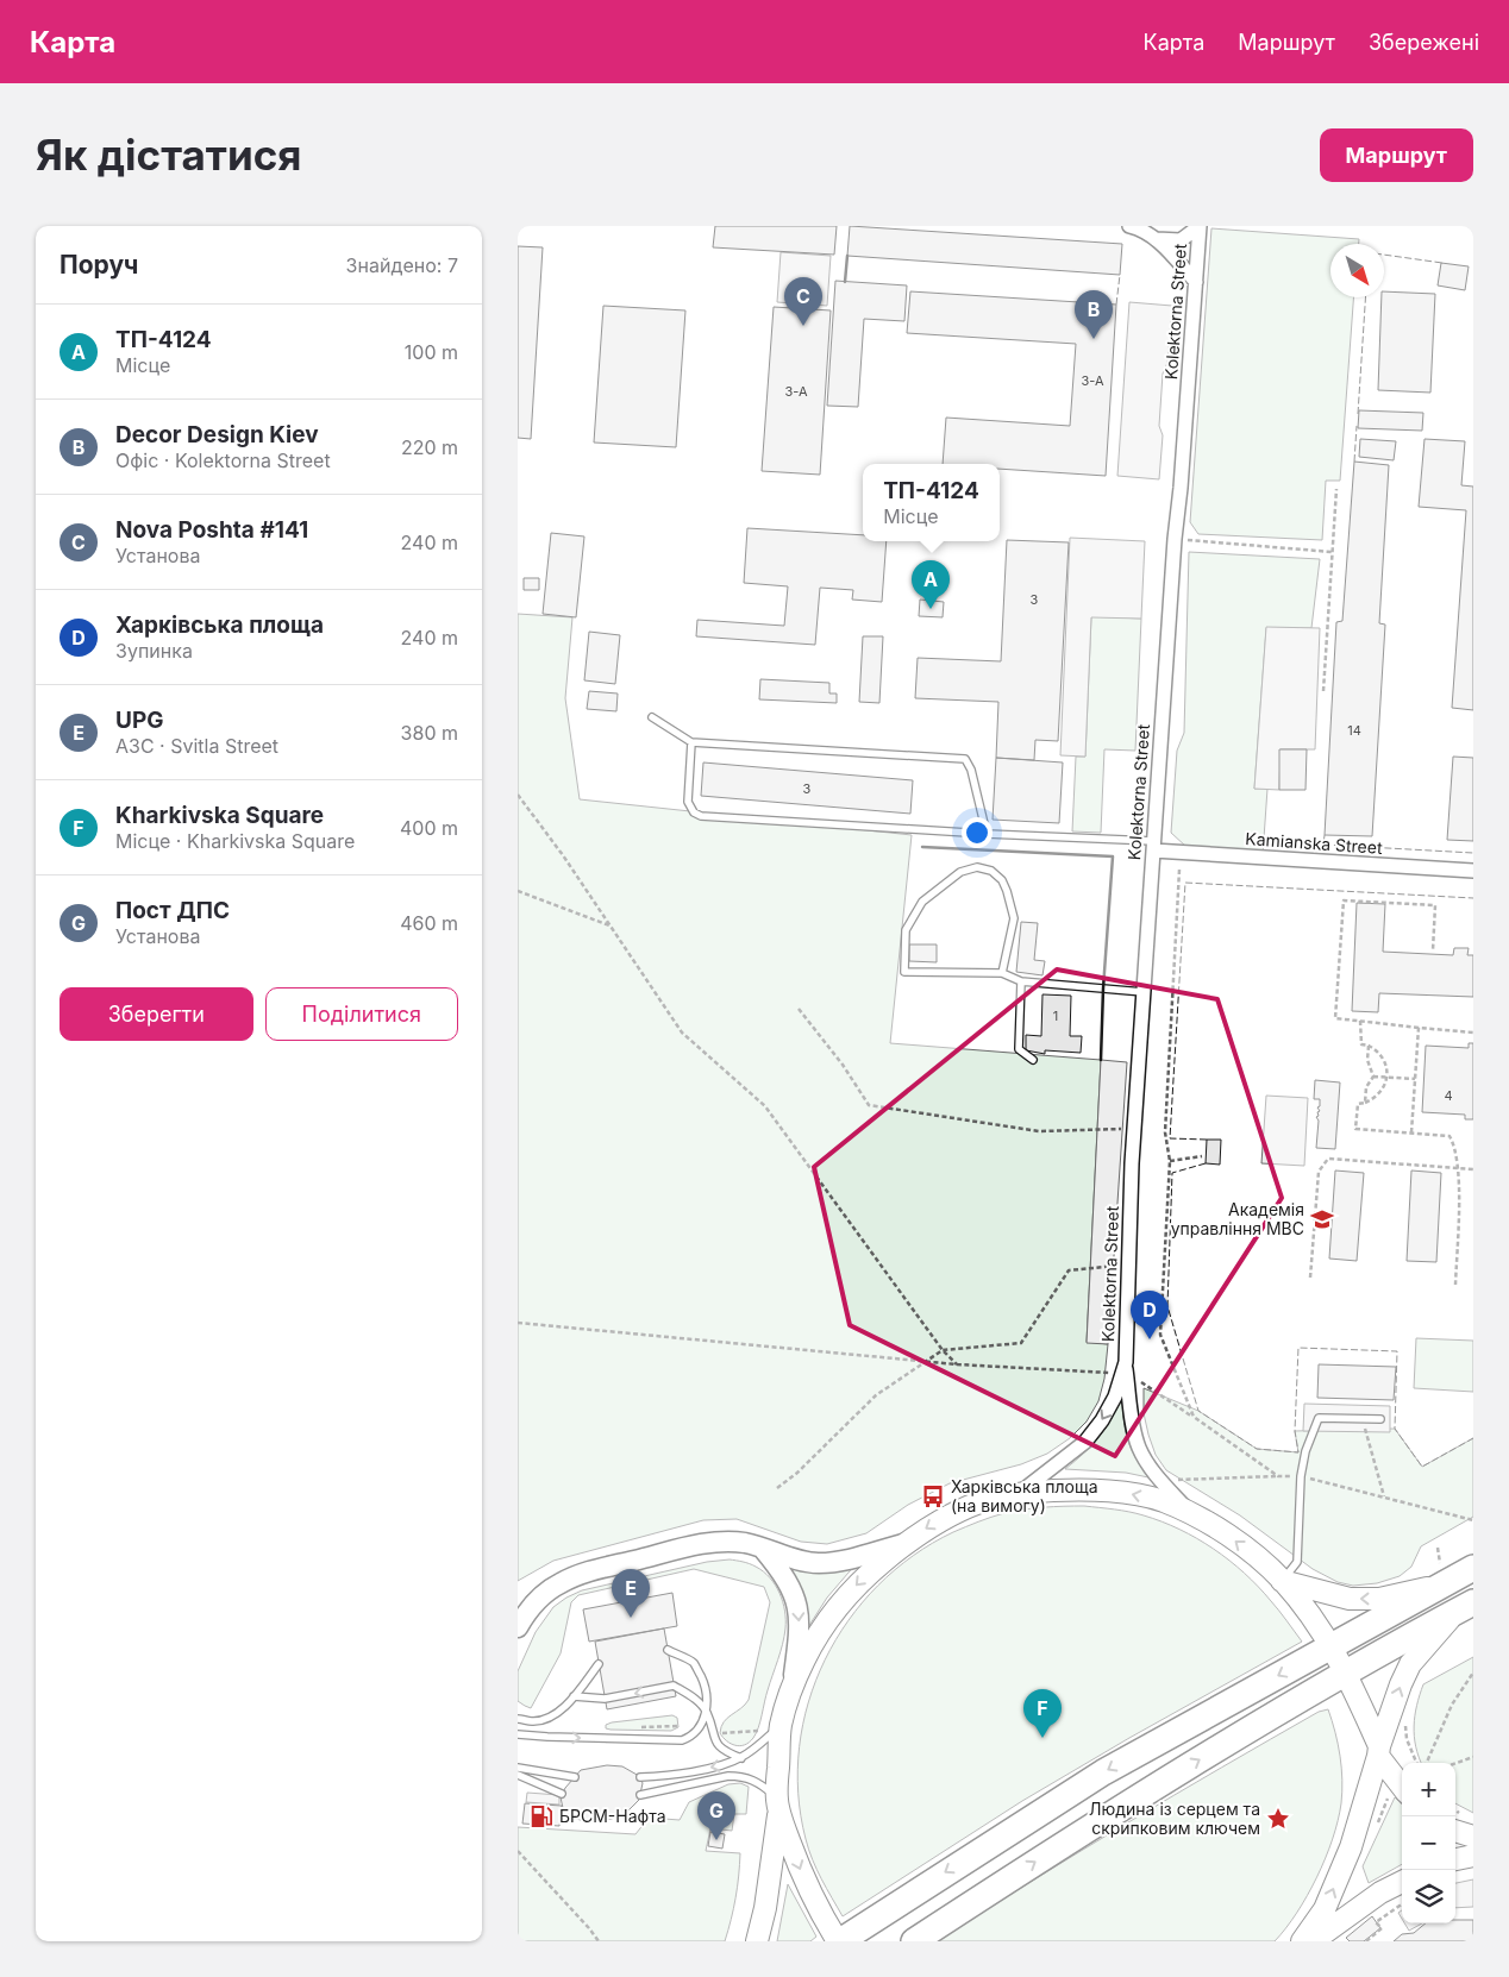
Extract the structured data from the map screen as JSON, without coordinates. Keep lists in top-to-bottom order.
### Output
{
  "streets": {
    "street": ["Kolektorna Street", "Kamianska Street"]
  },
  "crossings": [
    ["Kolektorna Street", "Kamianska Street"]
  ],
  "places": {
    "school or university": ["Академія управління МВС"],
    "bus stop": ["Харківська площа (на вимогу)"],
    "fuel station": ["БРСМ-Нафта"],
    "place": ["Людина із серцем та скрипковим ключем"]
  },
  "house_numbers": [
    "3-А",
    "3-А",
    "3",
    "14",
    "3",
    "1",
    "4"
  ],
  "north": "bottom right",
  "page": {
    "header": "Карта",
    "nav": ["Карта", "Маршрут", "Збережені"],
    "buttons": [
      "Маршрут",
      ["Зберегти", "Поділитися"]
    ],
    "title": "Як дістатися",
    "heading": ["Поруч", "Знайдено: 7"],
    "pins": [
      "C",
      "B",
      "A",
      "D",
      "E",
      "F",
      "G"
    ],
    "list": [
      {
        "mark": "A",
        "name": "ТП-4124",
        "note": "Місце",
        "value": "100 m"
      },
      {
        "mark": "B",
        "name": "Decor Design Kiev",
        "note": "Офіс · Kolektorna Street",
        "value": "220 m"
      },
      {
        "mark": "C",
        "name": "Nova Poshta #141",
        "note": "Установа",
        "value": "240 m"
      },
      {
        "mark": "D",
        "name": "Харківська площа",
        "note": "Зупинка",
        "value": "240 m"
      },
      {
        "mark": "E",
        "name": "UPG",
        "note": "АЗС · Svitla Street",
        "value": "380 m"
      },
      {
        "mark": "F",
        "name": "Kharkivska Square",
        "note": "Місце · Kharkivska Square",
        "value": "400 m"
      },
      {
        "mark": "G",
        "name": "Пост ДПС",
        "note": "Установа",
        "value": "460 m"
      }
    ],
    "popup": ["ТП-4124", "Місце"],
    "map_buttons": ["+", "−"]
  }
}
